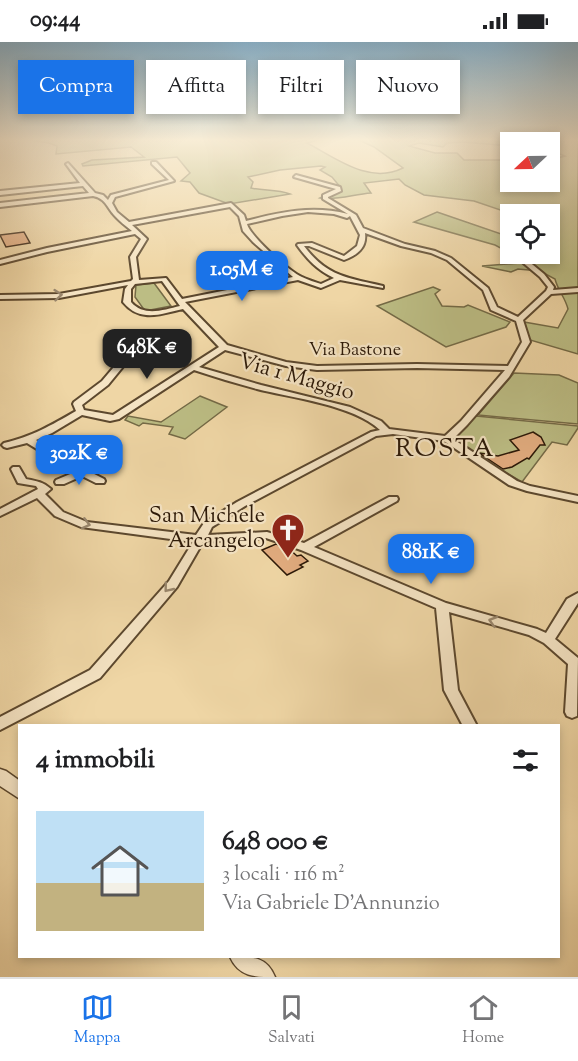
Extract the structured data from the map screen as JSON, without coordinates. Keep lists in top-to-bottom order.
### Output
{
  "streets": {
    "street": ["Via Bastone", "Via 1 Maggio"]
  },
  "districts": ["ROSTA"],
  "places": {
    "church": ["San Michele Arcangelo"]
  },
  "north": "left",
  "page": {
    "status": "09:44",
    "chip": [
      "Compra",
      "Affitta",
      "Filtri",
      "Nuovo"
    ],
    "price": [
      "1.05M €",
      "648K €",
      "302K €",
      "881K €"
    ],
    "heading": "4 immobili",
    "list": [
      {
        "name": "648 000 €",
        "note": "3 locali · 116 m² · Via Gabriele D'Annunzio"
      }
    ],
    "tabs": ["Mappa", "Salvati", "Home"]
  }
}
